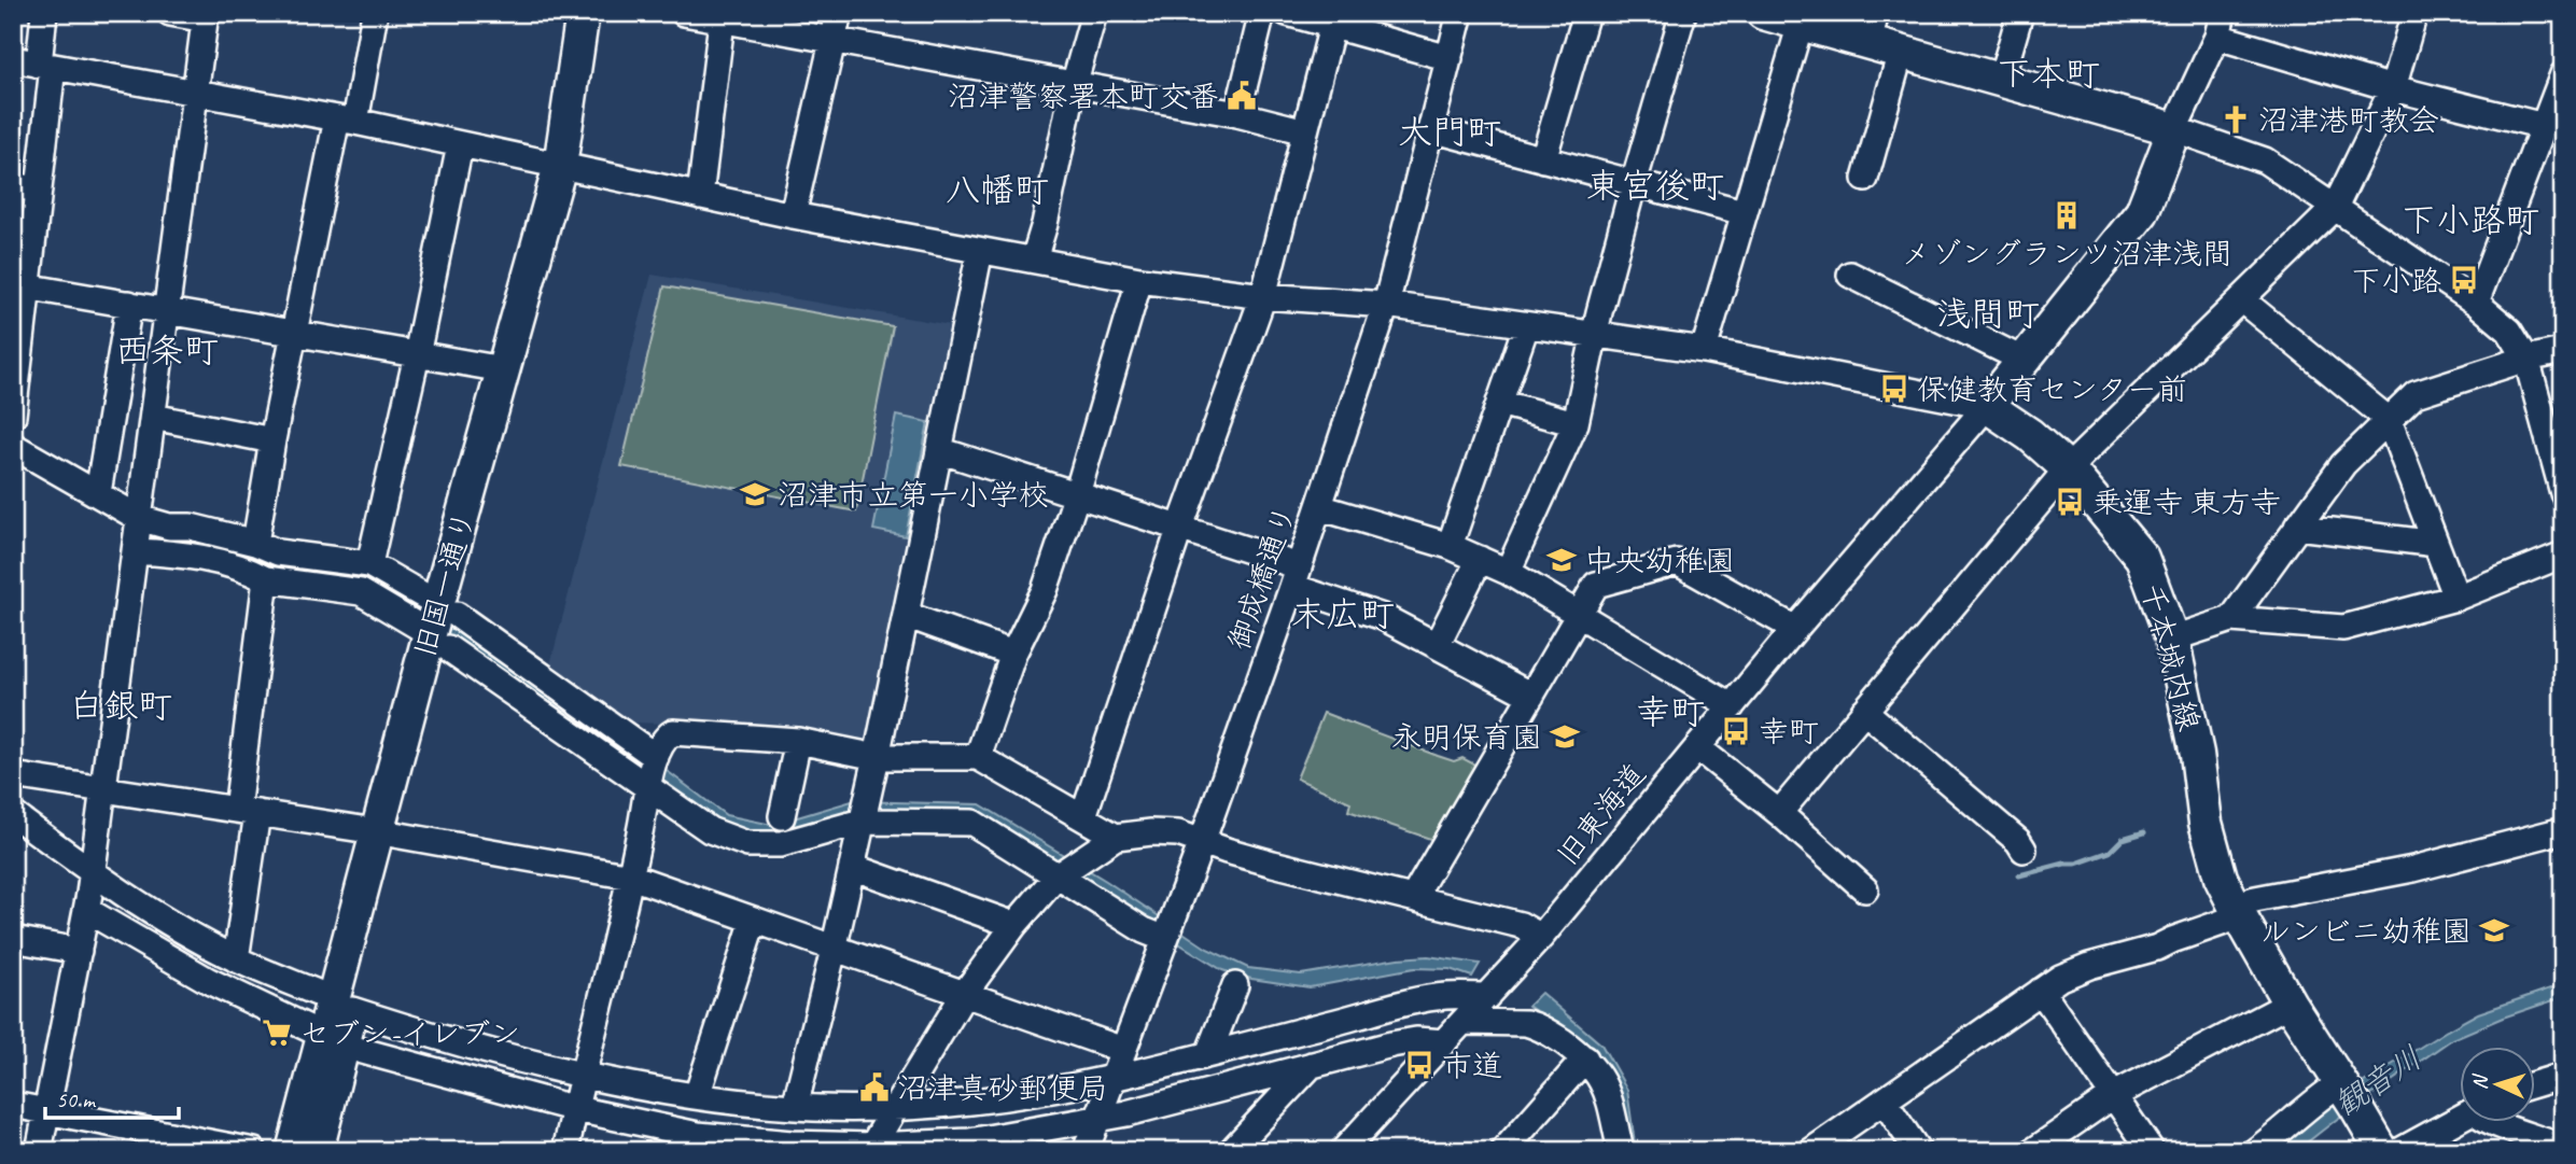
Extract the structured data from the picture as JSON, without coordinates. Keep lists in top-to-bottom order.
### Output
{
  "streets": {
    "main road": ["旧国一通り", "千本城内線"],
    "street": ["御成橋通り", "旧東海道"]
  },
  "crossings": [
    ["千本城内線", "旧東海道"]
  ],
  "districts": [
    "下本町",
    "大門町",
    "東宮後町",
    "八幡町",
    "下小路町",
    "浅間町",
    "西条町",
    "末広町",
    "白銀町",
    "幸町"
  ],
  "water": ["観音川"],
  "places": {
    "public building": ["沼津警察署本町交番", "沼津真砂郵便局"],
    "church": ["沼津港町教会"],
    "building": ["メゾングランツ沼津浅間"],
    "bus stop": [
      "下小路",
      "保健教育センター前",
      "乗運寺 東方寺",
      "幸町",
      "市道"
    ],
    "school or university": [
      "沼津市立第一小学校",
      "中央幼稚園",
      "永明保育園",
      "ルンビニ幼稚園"
    ],
    "supermarket": ["セブン-イレブン"]
  },
  "scale_bar": "50 m",
  "north": "left"
}
